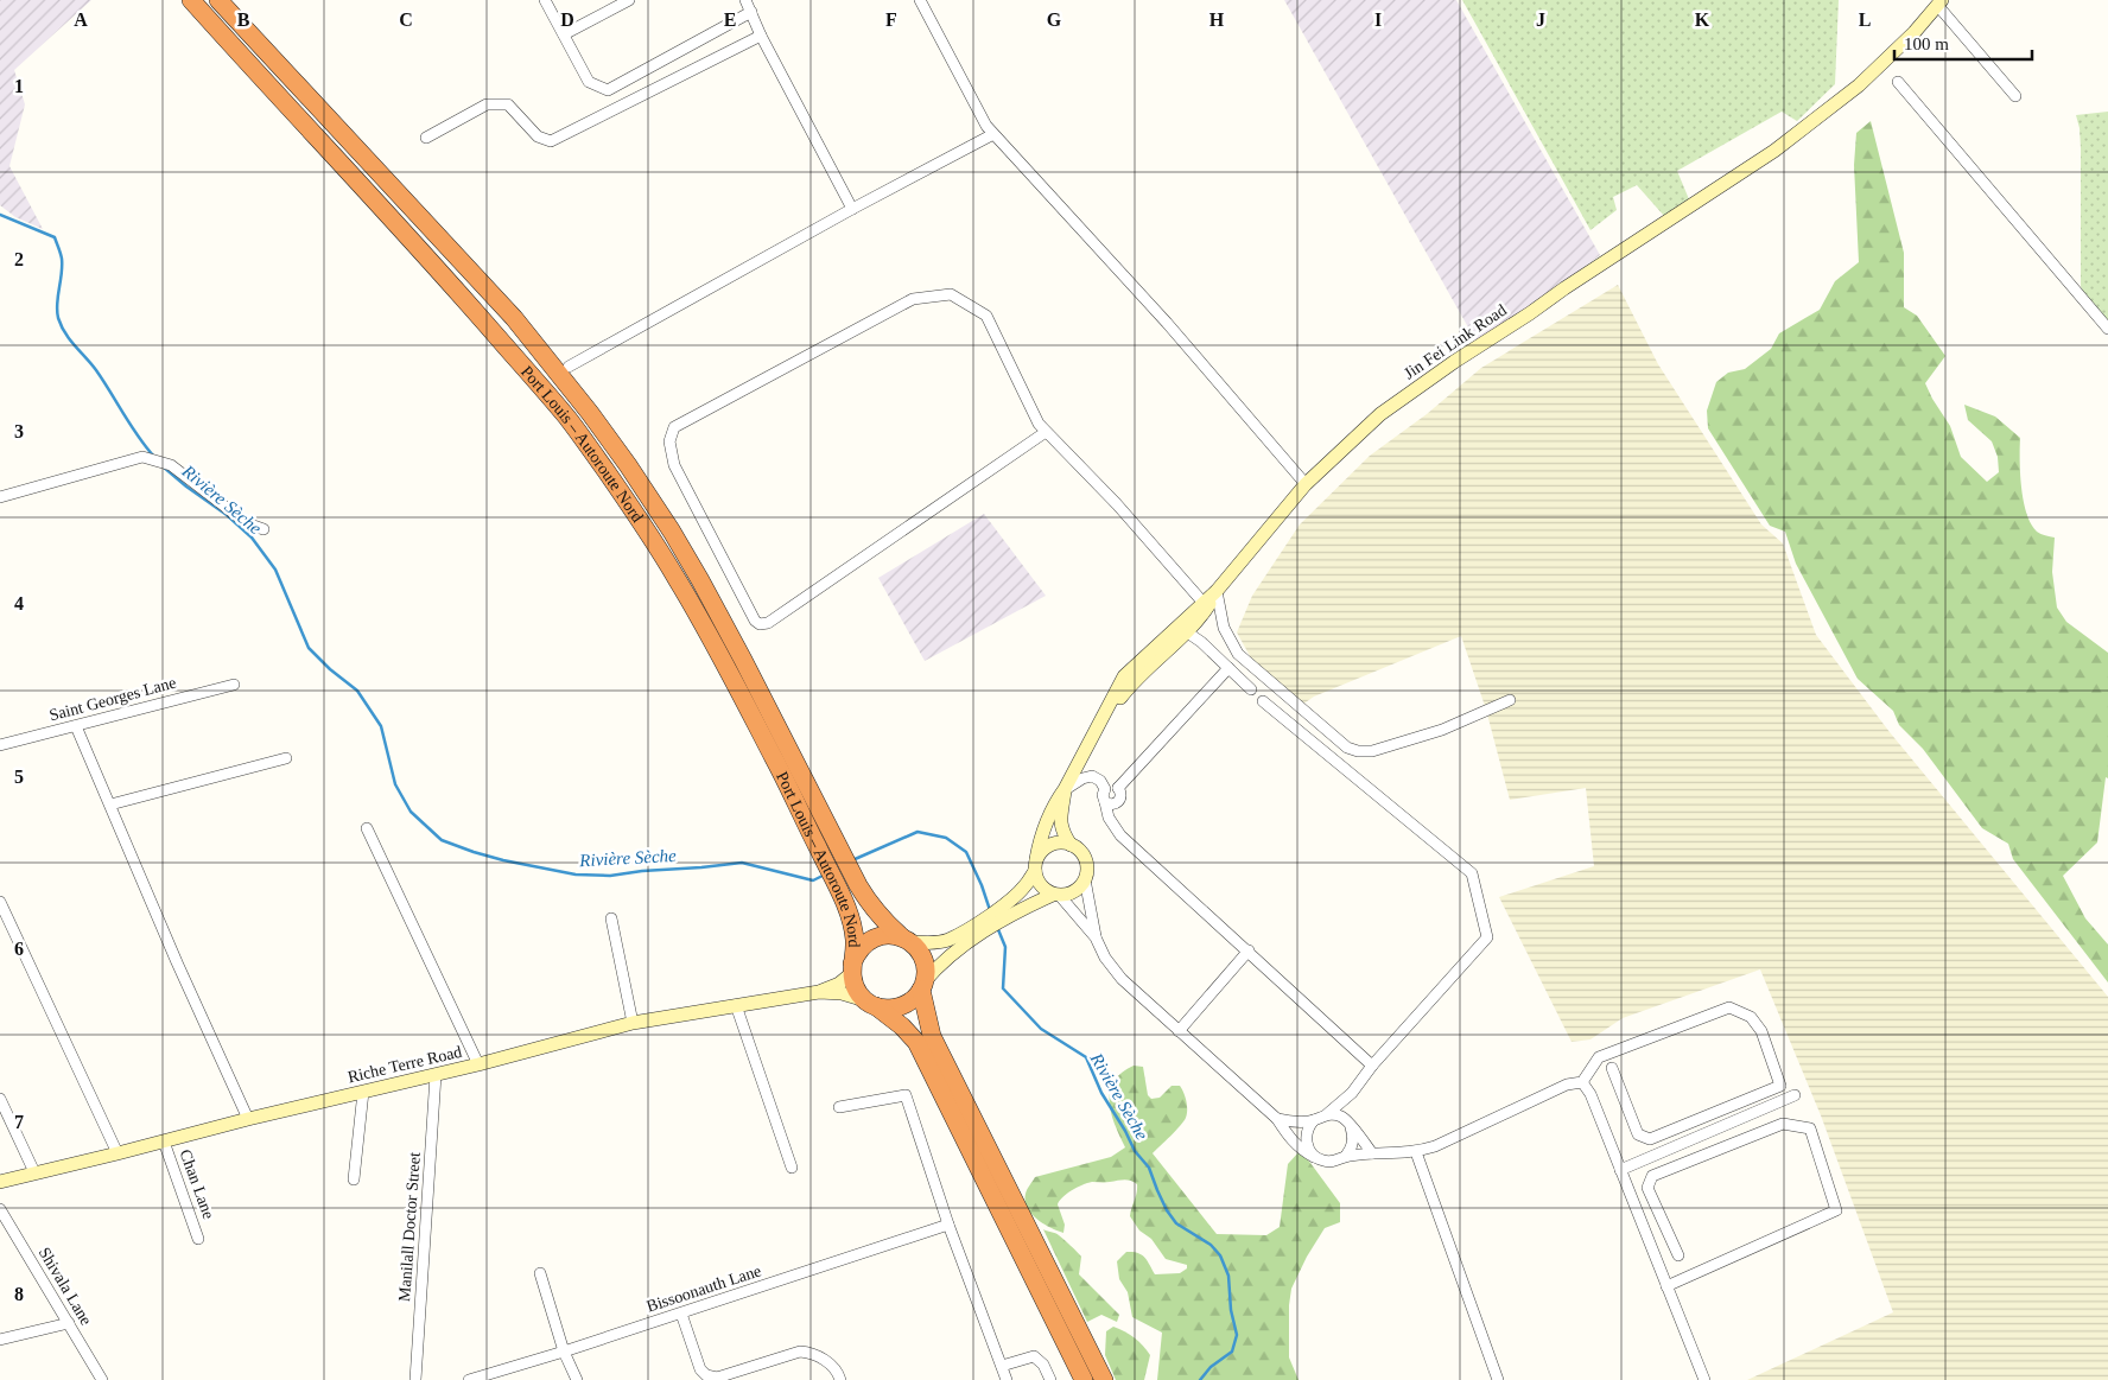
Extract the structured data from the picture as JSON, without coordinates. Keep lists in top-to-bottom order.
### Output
{
  "streets": {
    "highway": ["Port Louis – Autoroute Nord"],
    "main road": ["Jin Fei Link Road", "Riche Terre Road"],
    "street": [
      "Saint Georges Lane",
      "Chan Lane",
      "Manilall Doctor Street",
      "Shivala Lane",
      "Bissoonauth Lane"
    ]
  },
  "crossings": [
    ["Riche Terre Road", "Chan Lane"],
    ["Riche Terre Road", "Manilall Doctor Street"]
  ],
  "water": ["Rivière Sèche"],
  "scale_bar": "100 m",
  "grid": {
    "columns": [
      "A",
      "B",
      "C",
      "D",
      "E",
      "F",
      "G",
      "H",
      "I",
      "J",
      "K",
      "L"
    ],
    "rows": [
      "1",
      "2",
      "3",
      "4",
      "5",
      "6",
      "7",
      "8"
    ]
  }
}
